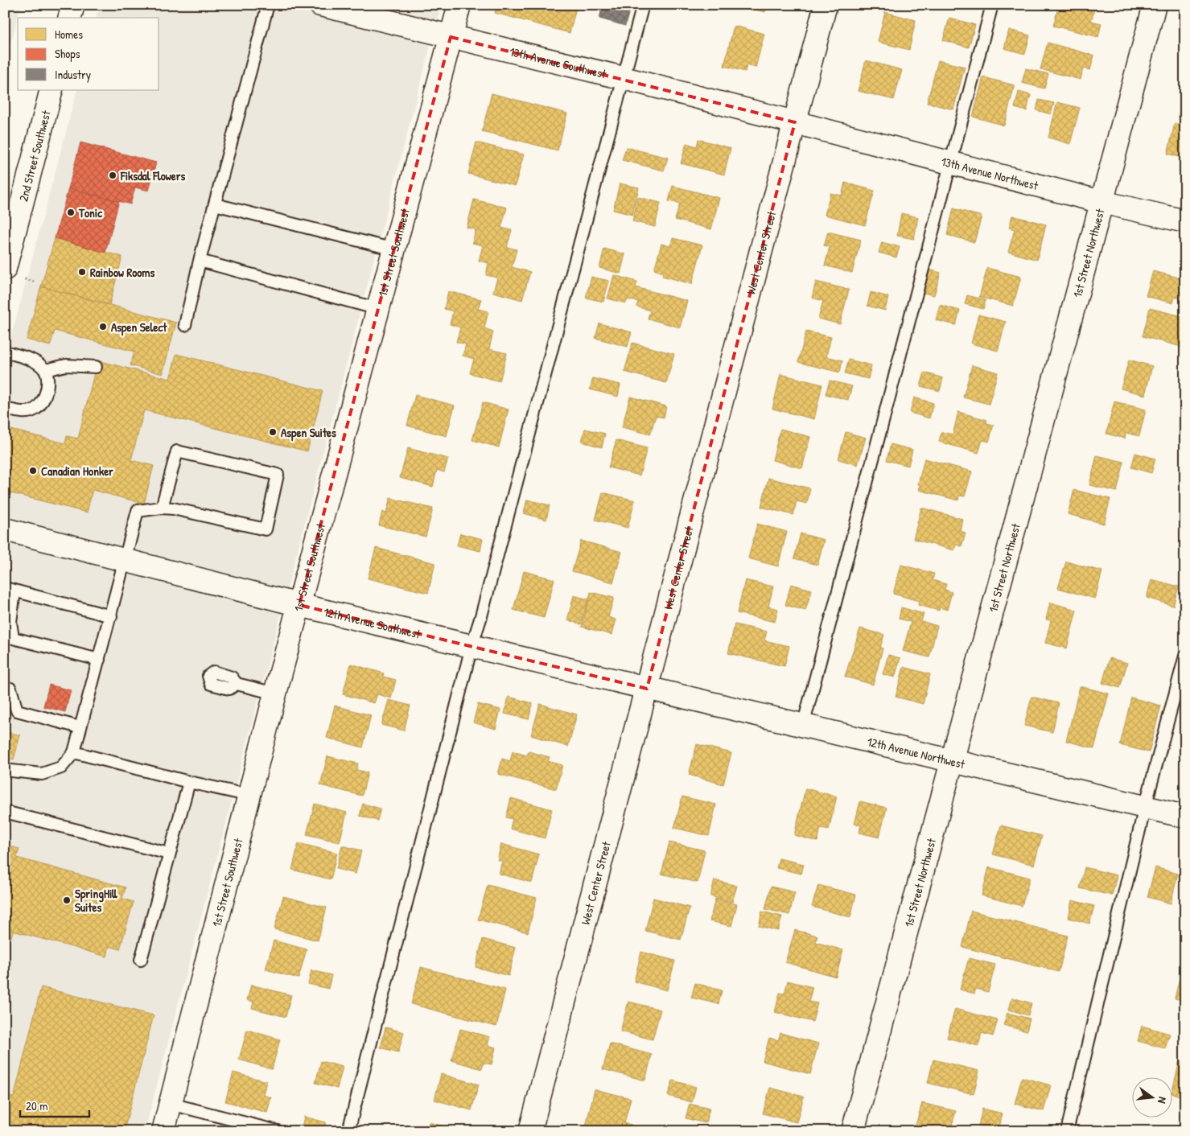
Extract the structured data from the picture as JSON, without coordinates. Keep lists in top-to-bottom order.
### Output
{
  "streets": {
    "street": [
      "13th Avenue Southwest",
      "2nd Street Southwest",
      "13th Avenue Northwest",
      "1st Street Southwest",
      "West Center Street",
      "1st Street Northwest",
      "12th Avenue Southwest",
      "12th Avenue Northwest"
    ]
  },
  "crossings": [
    ["13th Avenue Southwest", "13th Avenue Northwest"],
    ["13th Avenue Southwest", "1st Street Southwest"],
    ["13th Avenue Southwest", "West Center Street"],
    ["13th Avenue Northwest", "West Center Street"],
    ["13th Avenue Northwest", "1st Street Northwest"],
    ["1st Street Southwest", "12th Avenue Southwest"],
    ["West Center Street", "12th Avenue Southwest"],
    ["West Center Street", "12th Avenue Northwest"],
    ["1st Street Northwest", "12th Avenue Northwest"],
    ["12th Avenue Southwest", "12th Avenue Northwest"]
  ],
  "places": [
    "Fiksdal Flowers",
    "Tonic",
    "Rainbow Rooms",
    "Aspen Select",
    "Aspen Suites",
    "Canadian Honker",
    "SpringHill Suites"
  ],
  "legend": ["Homes", "Shops", "Industry"],
  "scale_bar": "20 m",
  "north": "right"
}
